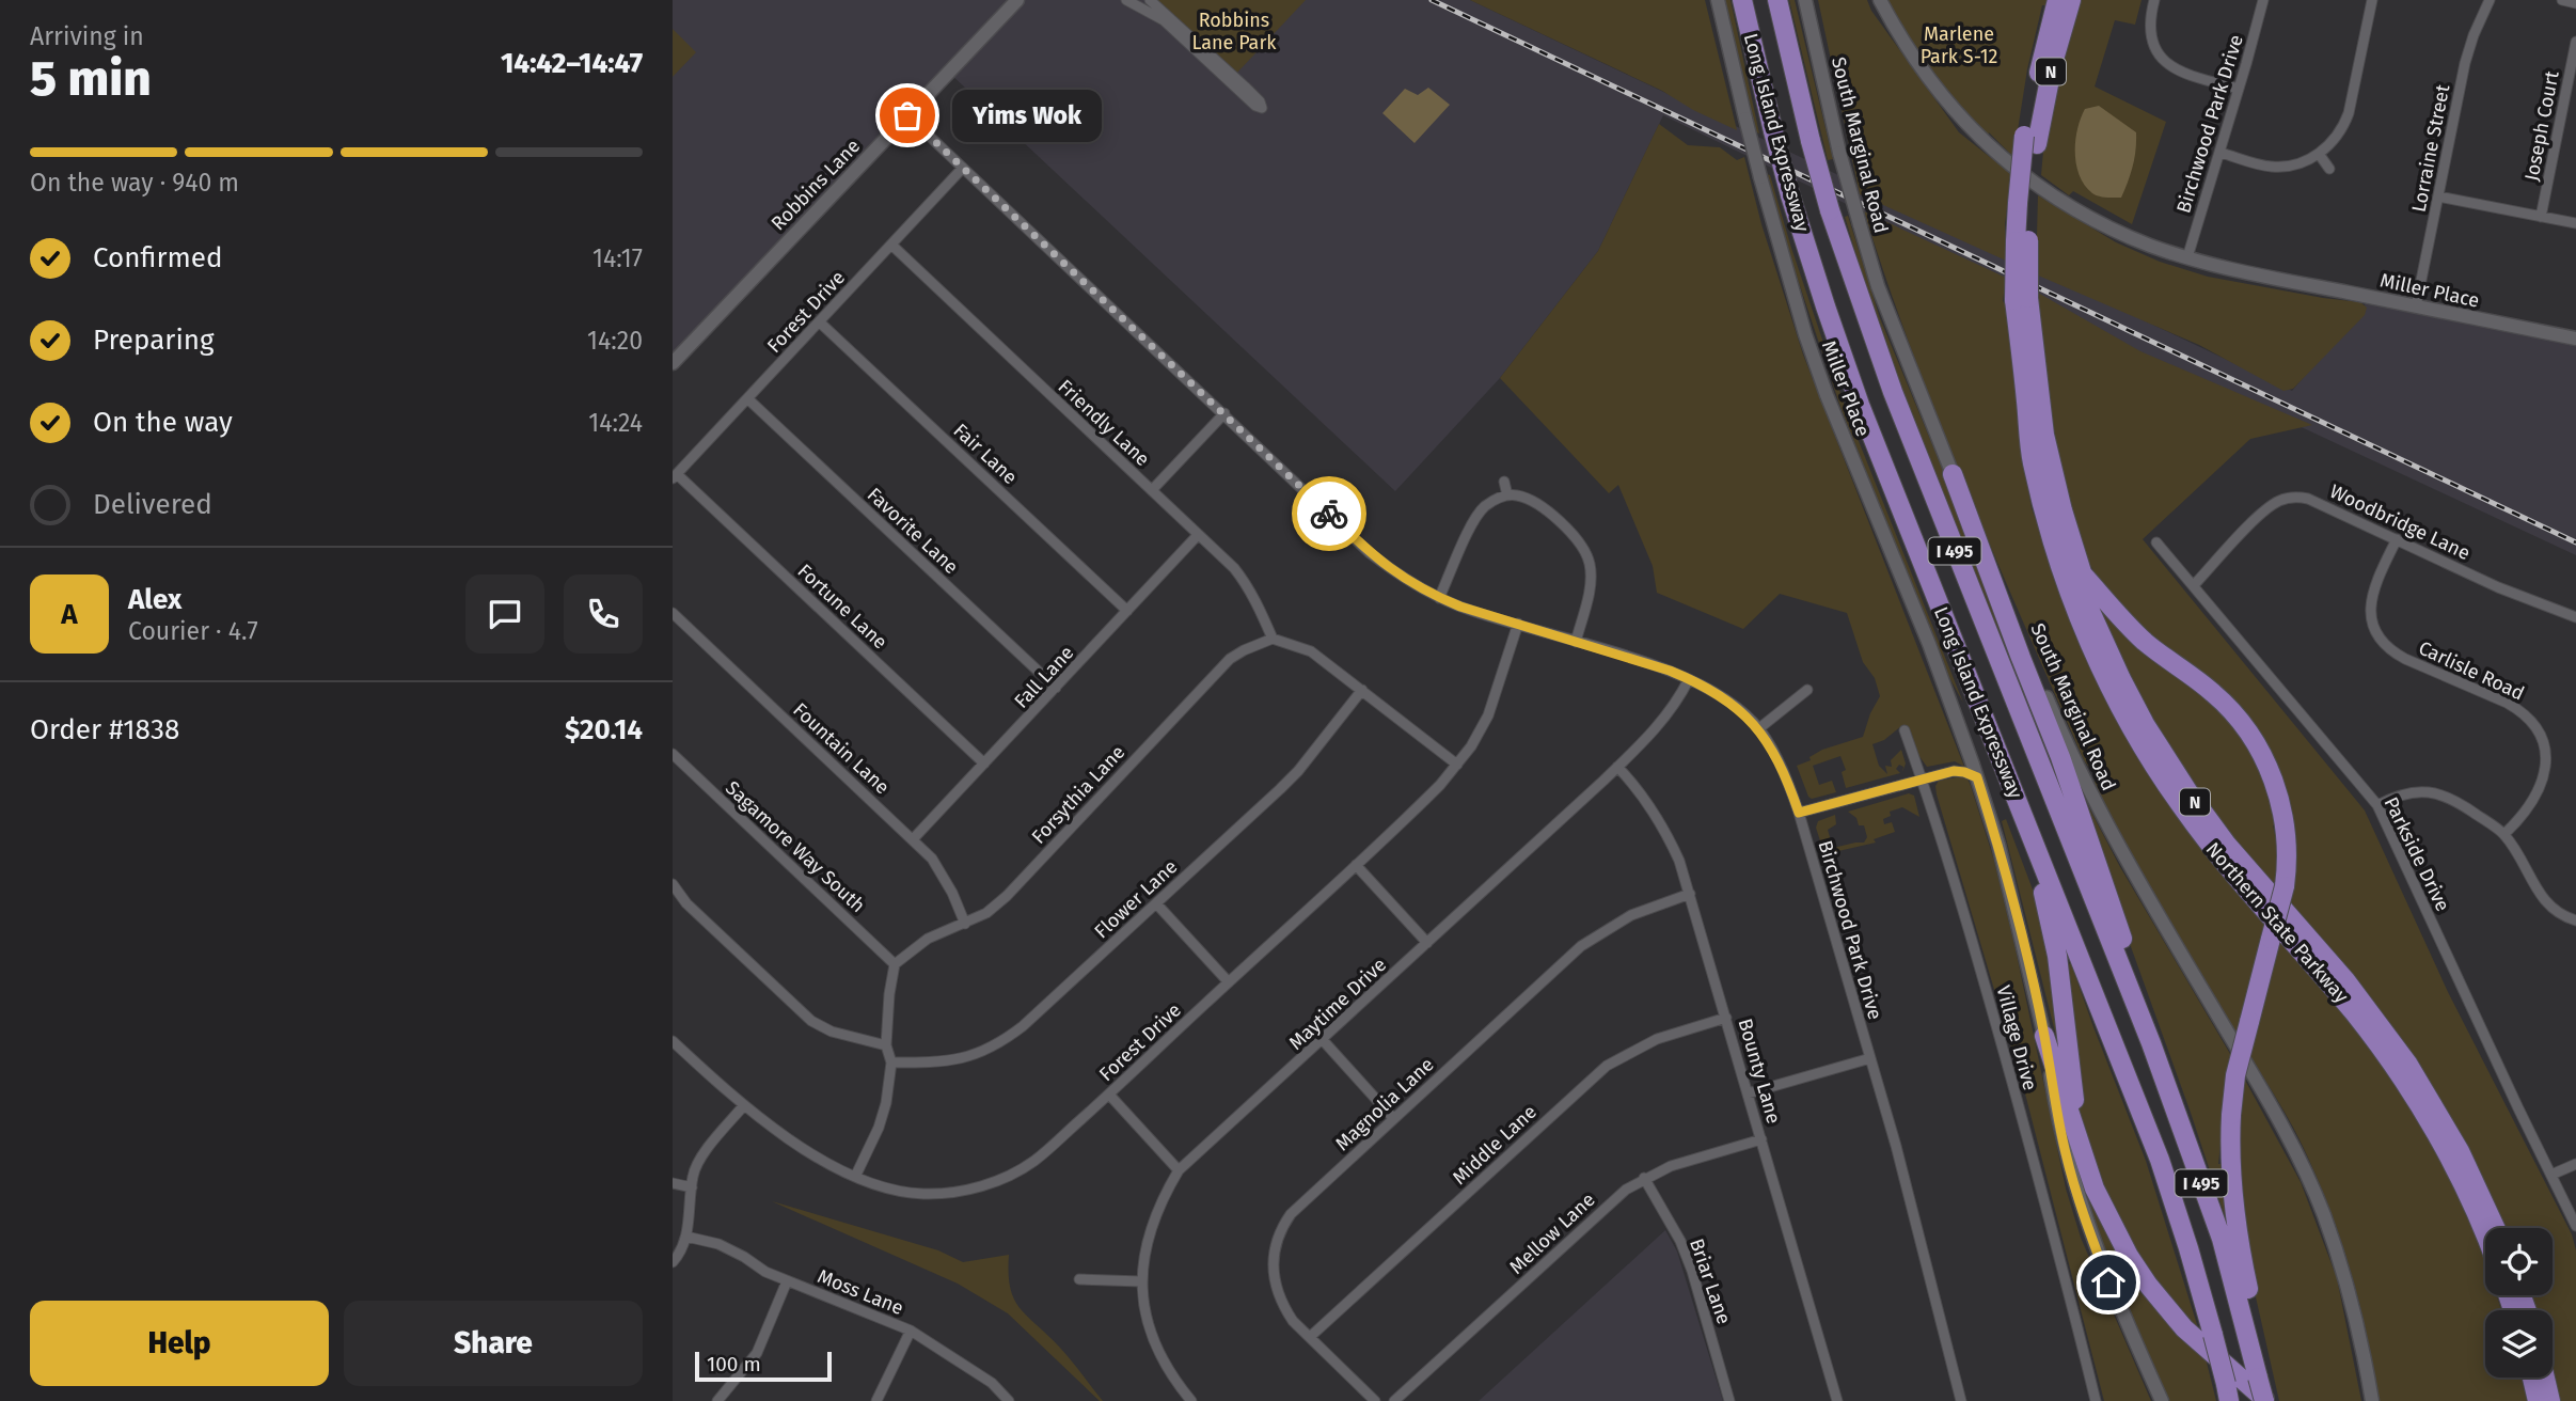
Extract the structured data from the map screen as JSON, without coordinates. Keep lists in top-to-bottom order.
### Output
{
  "streets": {
    "highway": [
      "N",
      "Long Island Expressway",
      "I 495",
      "Northern State Parkway"
    ],
    "main road": ["South Marginal Road", "Robbins Lane", "Miller Place"],
    "street": [
      "Birchwood Park Drive",
      "Joseph Court",
      "Lorraine Street",
      "Forest Drive",
      "Friendly Lane",
      "Fair Lane",
      "Woodbridge Lane",
      "Favorite Lane",
      "Fortune Lane",
      "Carlisle Road",
      "Fall Lane",
      "Fountain Lane",
      "Forsythia Lane",
      "Sagamore Way South",
      "Parkside Drive",
      "Flower Lane",
      "Maytime Drive",
      "Village Drive",
      "Bounty Lane",
      "Magnolia Lane",
      "Middle Lane",
      "Mellow Lane",
      "Briar Lane",
      "Moss Lane"
    ]
  },
  "crossings": [
    ["Birchwood Park Drive", "Robbins Lane"],
    ["Birchwood Park Drive", "Miller Place"],
    ["Birchwood Park Drive", "Forest Drive"],
    ["Birchwood Park Drive", "Maytime Drive"],
    ["Lorraine Street", "Miller Place"],
    ["Forest Drive", "Friendly Lane"],
    ["Forest Drive", "Fair Lane"],
    ["Forest Drive", "Favorite Lane"],
    ["Forest Drive", "Fortune Lane"],
    ["Friendly Lane", "Fall Lane"],
    ["Friendly Lane", "Forsythia Lane"],
    ["Fair Lane", "Fall Lane"],
    ["Woodbridge Lane", "Carlisle Road"],
    ["Woodbridge Lane", "Parkside Drive"],
    ["Favorite Lane", "Fall Lane"],
    ["Fortune Lane", "Fall Lane"],
    ["Fall Lane", "Fountain Lane"],
    ["Fountain Lane", "Forsythia Lane"],
    ["Forsythia Lane", "Sagamore Way South"],
    ["Maytime Drive", "Bounty Lane"],
    ["Bounty Lane", "Magnolia Lane"],
    ["Bounty Lane", "Middle Lane"],
    ["Bounty Lane", "Mellow Lane"],
    ["Magnolia Lane", "Middle Lane"],
    ["Mellow Lane", "Briar Lane"]
  ],
  "parks": ["Robbins Lane Park", "Marlene Park S-12"],
  "places": ["Yims Wok"],
  "scale_bar": "100 m",
  "page": {
    "heading": ["5 min", "Arriving in", "14:42–14:47"],
    "panel": [
      "Alex",
      "Courier · 4.7",
      "Order #1838",
      "$20.14"
    ],
    "bubble": "Yims Wok",
    "bar": "On the way · 940 m",
    "list": [
      ["Confirmed", "14:17"],
      ["Preparing", "14:20"],
      ["On the way", "14:24"],
      "Delivered"
    ],
    "round": "A",
    "buttons": ["Help", "Share"],
    "scale": "100 m"
  }
}
